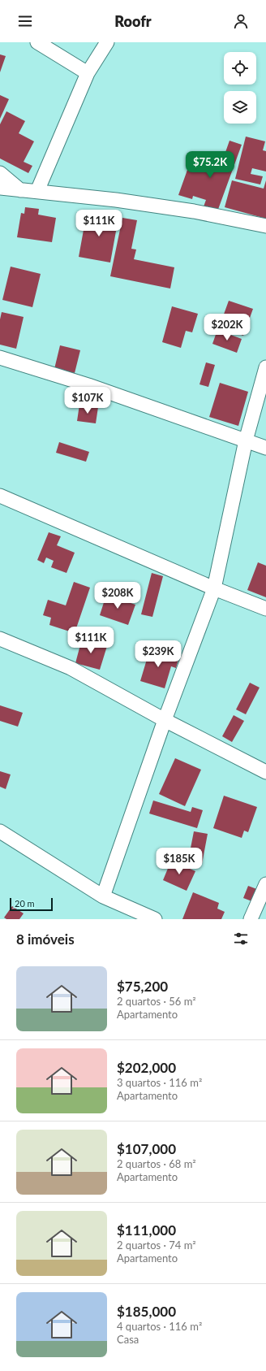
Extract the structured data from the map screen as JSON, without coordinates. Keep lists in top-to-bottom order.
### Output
{
  "scale_bar": "20 m",
  "page": {
    "header": "Roofr",
    "price": [
      "$75.2K",
      "$111K",
      "$202K",
      "$107K",
      "$208K",
      "$111K",
      "$239K",
      "$185K"
    ],
    "scale": "20 m",
    "heading": "8 imóveis",
    "list": [
      {
        "name": "$75,200",
        "note": "2 quartos · 56 m² · Apartamento"
      },
      {
        "name": "$202,000",
        "note": "3 quartos · 116 m² · Apartamento"
      },
      {
        "name": "$107,000",
        "note": "2 quartos · 68 m² · Apartamento"
      },
      {
        "name": "$111,000",
        "note": "2 quartos · 74 m² · Apartamento"
      },
      {
        "name": "$185,000",
        "note": "4 quartos · 116 m² · Casa"
      }
    ]
  }
}
